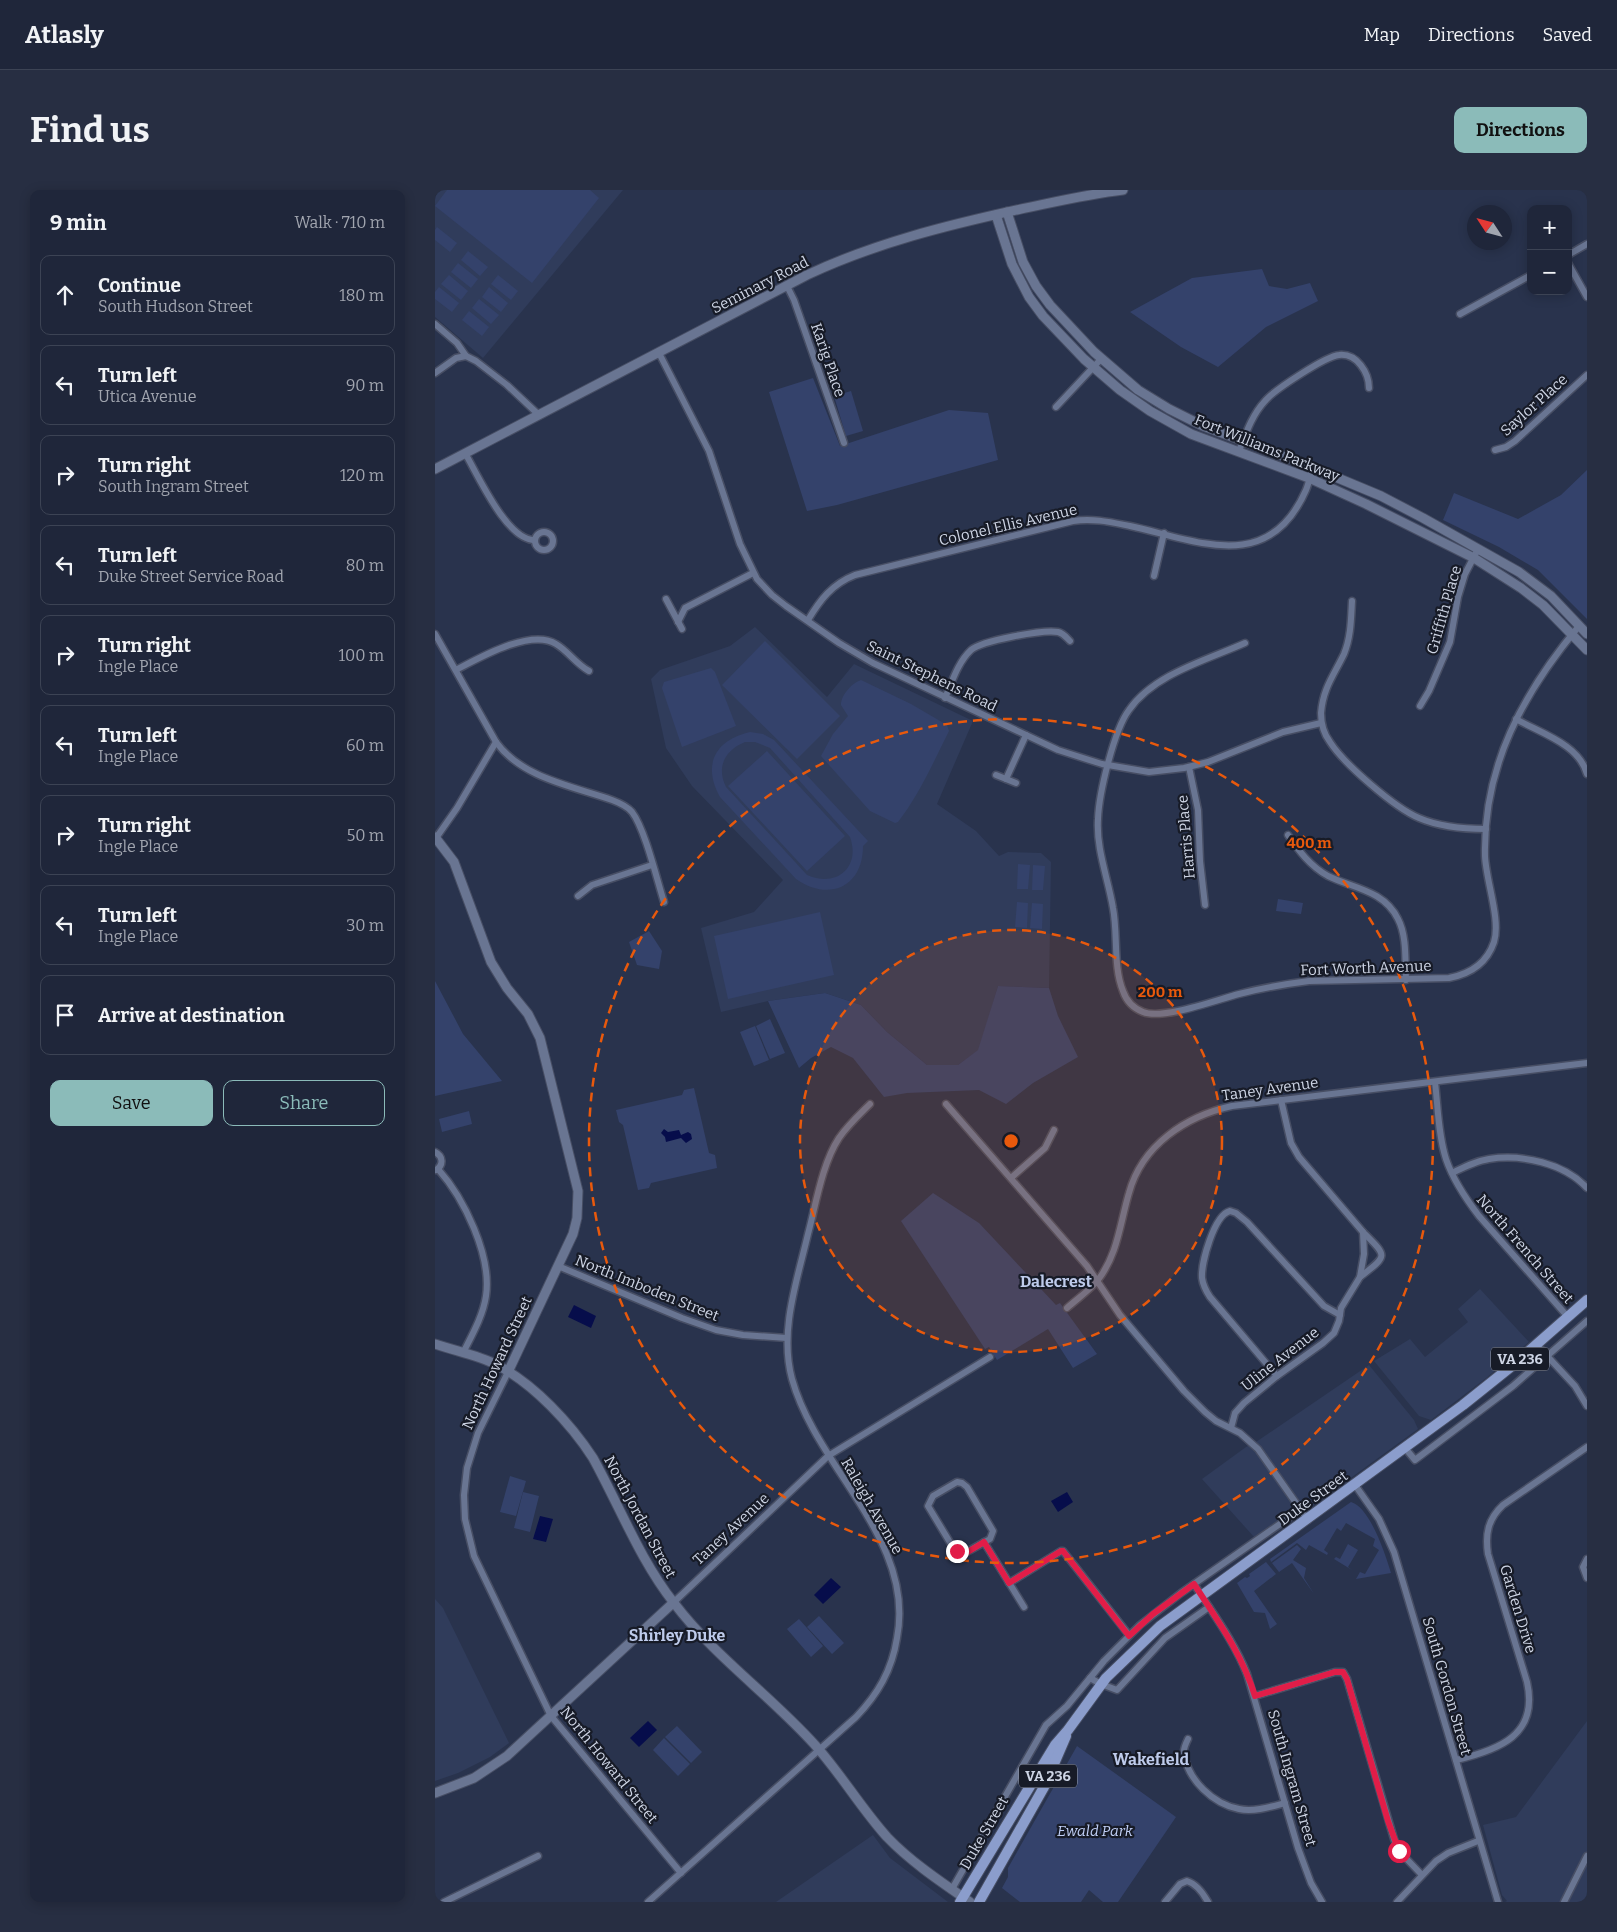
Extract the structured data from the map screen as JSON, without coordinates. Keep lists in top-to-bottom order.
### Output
{
  "streets": {
    "main road": ["VA 236", "Duke Street"],
    "street": [
      "Seminary Road",
      "Karig Place",
      "Saylor Place",
      "Fort Williams Parkway",
      "Colonel Ellis Avenue",
      "Griffith Place",
      "Saint Stephens Road",
      "Harris Place",
      "Fort Worth Avenue",
      "Taney Avenue",
      "North French Street",
      "North Imboden Street",
      "Uline Avenue",
      "North Howard Street",
      "Raleigh Avenue",
      "North Jordan Street",
      "Garden Drive",
      "South Gordon Street",
      "South Ingram Street"
    ]
  },
  "crossings": [
    ["Seminary Road", "Karig Place"],
    ["Seminary Road", "Fort Williams Parkway"],
    ["Seminary Road", "Saint Stephens Road"],
    ["Fort Williams Parkway", "Colonel Ellis Avenue"],
    ["Fort Williams Parkway", "Griffith Place"],
    ["Fort Williams Parkway", "Fort Worth Avenue"],
    ["Colonel Ellis Avenue", "Saint Stephens Road"],
    ["Saint Stephens Road", "Harris Place"],
    ["Saint Stephens Road", "Fort Worth Avenue"],
    ["Taney Avenue", "North French Street"],
    ["Taney Avenue", "North Howard Street"],
    ["Taney Avenue", "Raleigh Avenue"],
    ["Taney Avenue", "North Jordan Street"],
    ["North French Street", "Duke Street"],
    ["North Imboden Street", "North Howard Street"],
    ["North Imboden Street", "Raleigh Avenue"],
    ["North Howard Street", "Raleigh Avenue"],
    ["North Howard Street", "North Jordan Street"],
    ["Duke Street", "North Jordan Street"],
    ["Duke Street", "South Gordon Street"],
    ["Duke Street", "South Ingram Street"],
    ["Raleigh Avenue", "North Jordan Street"],
    ["Garden Drive", "South Gordon Street"]
  ],
  "districts": ["Dalecrest", "Shirley Duke", "Wakefield"],
  "parks": ["Ewald Park"],
  "north": "top left",
  "page": {
    "header": "Atlasly",
    "nav": ["Map", "Directions", "Saved"],
    "buttons": [
      "Directions",
      ["Save", "Share"]
    ],
    "title": "Find us",
    "heading": ["9 min", "Walk · 710 m"],
    "map_buttons": ["+", "−"],
    "list": [
      ["Continue", "South Hudson Street", "180 m"],
      ["Turn left", "Utica Avenue", "90 m"],
      ["Turn right", "South Ingram Street", "120 m"],
      ["Turn left", "Duke Street Service Road", "80 m"],
      ["Turn right", "Ingle Place", "100 m"],
      ["Turn left", "Ingle Place", "60 m"],
      ["Turn right", "Ingle Place", "50 m"],
      ["Turn left", "Ingle Place", "30 m"],
      "Arrive at destination"
    ]
  },
  "rings": ["400 m", "200 m"]
}
